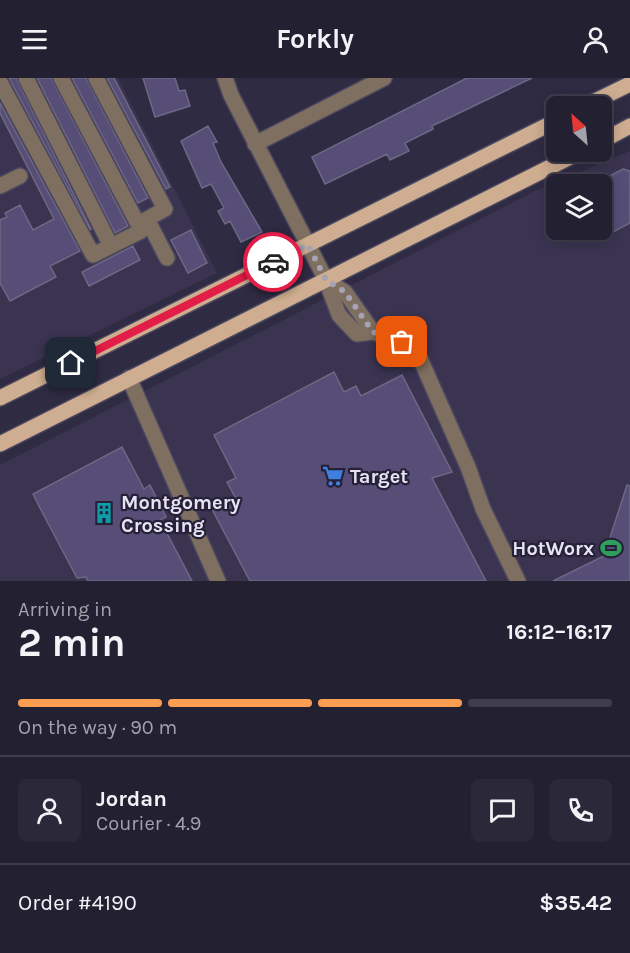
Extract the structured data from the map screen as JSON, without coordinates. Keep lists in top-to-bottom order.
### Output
{
  "places": {
    "supermarket": ["Target"],
    "building": ["Montgomery Crossing"],
    "sports": ["HotWorx"]
  },
  "north": "top left",
  "page": {
    "header": "Forkly",
    "heading": ["2 min", "Arriving in", "16:12–16:17"],
    "panel": [
      "Jordan",
      "Courier · 4.9",
      "Order #4190",
      "$35.42"
    ],
    "bar": "On the way · 90 m"
  }
}
